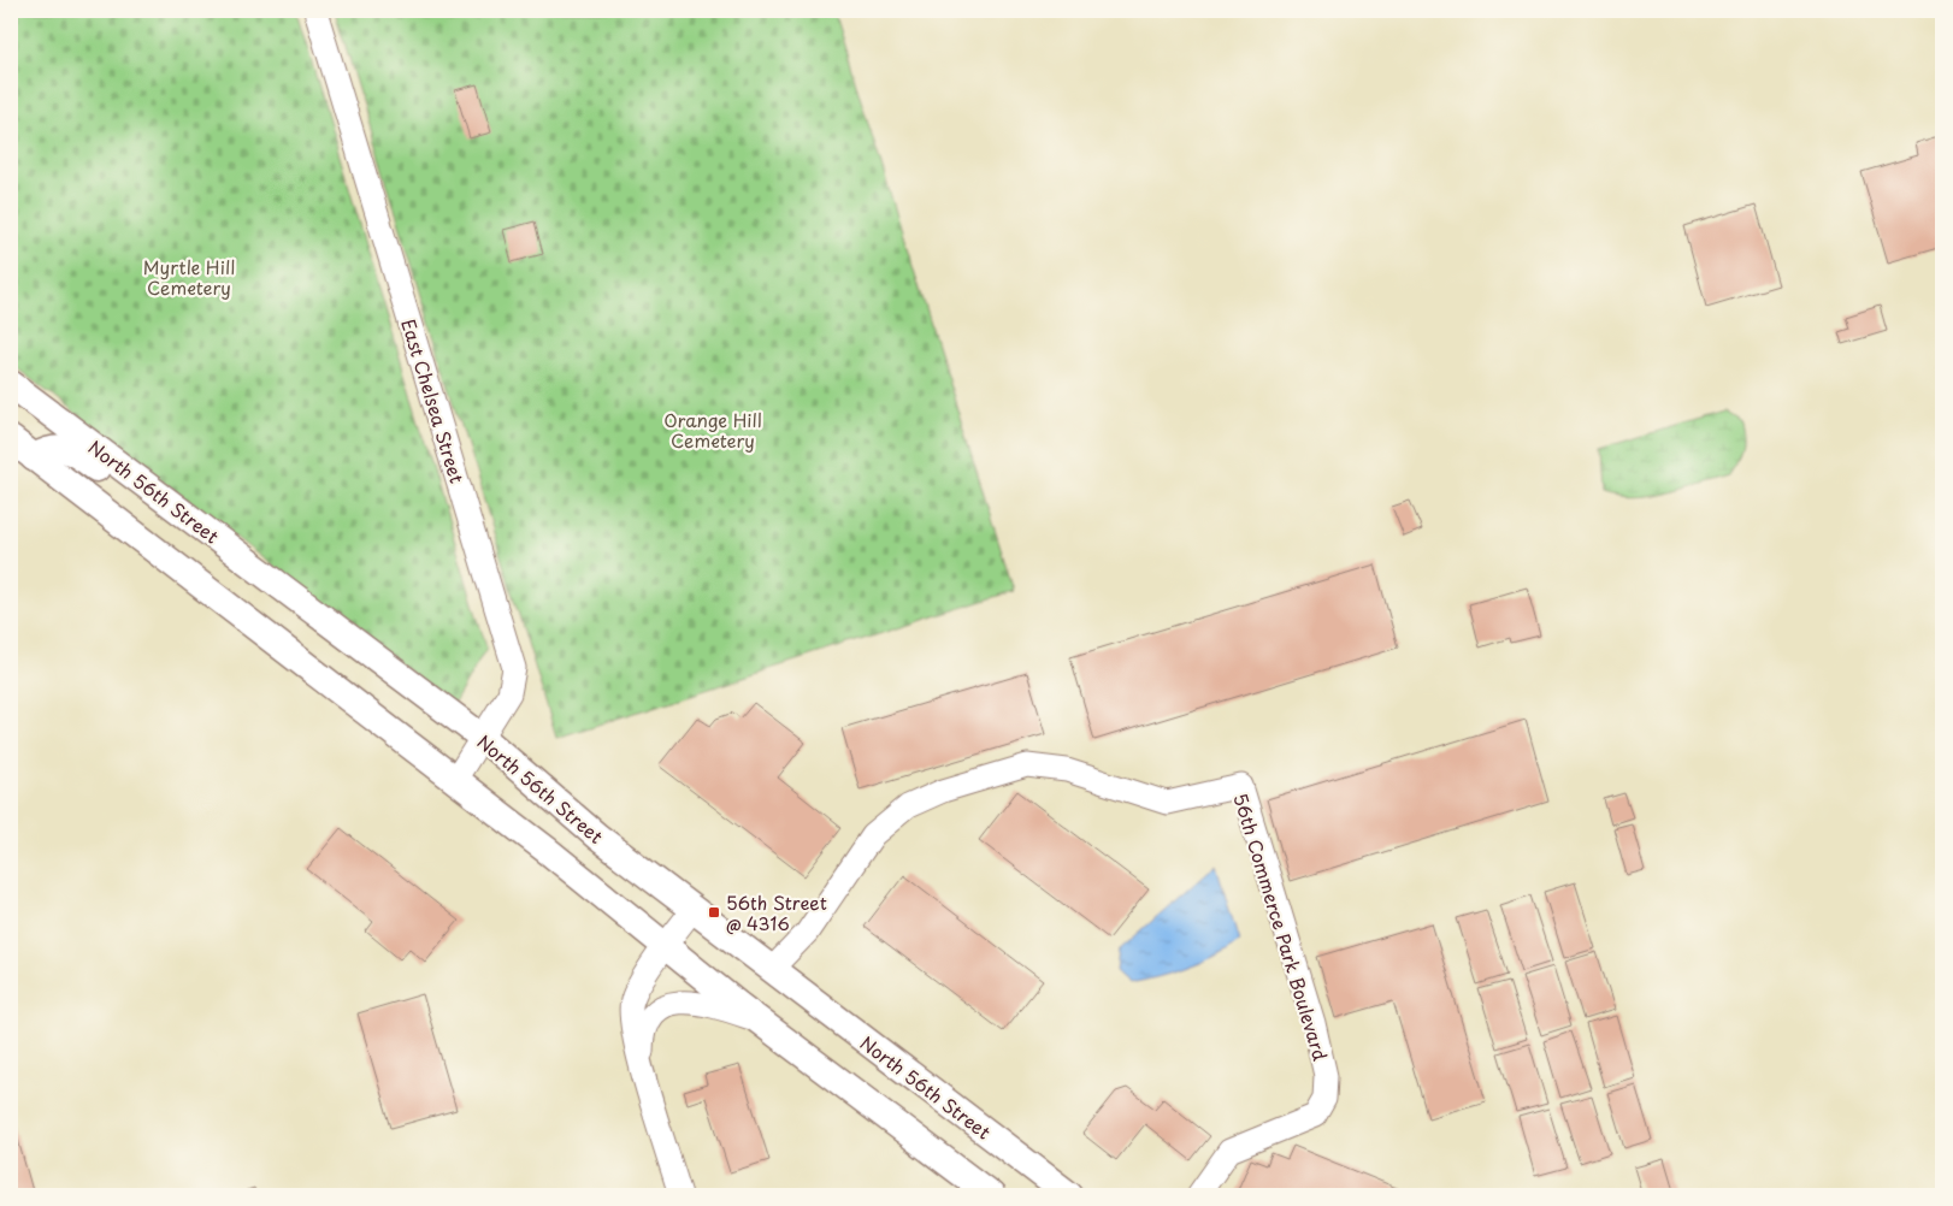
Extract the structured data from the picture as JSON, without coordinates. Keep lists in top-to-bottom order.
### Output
{
  "streets": {
    "main road": ["North 56th Street"],
    "street": ["East Chelsea Street", "56th Commerce Park Boulevard"]
  },
  "crossings": [
    ["East Chelsea Street", "North 56th Street"],
    ["North 56th Street", "56th Commerce Park Boulevard"]
  ],
  "parks": ["Myrtle Hill Cemetery", "Orange Hill Cemetery"],
  "places": {
    "transit": ["56th Street @ 4316"]
  }
}
